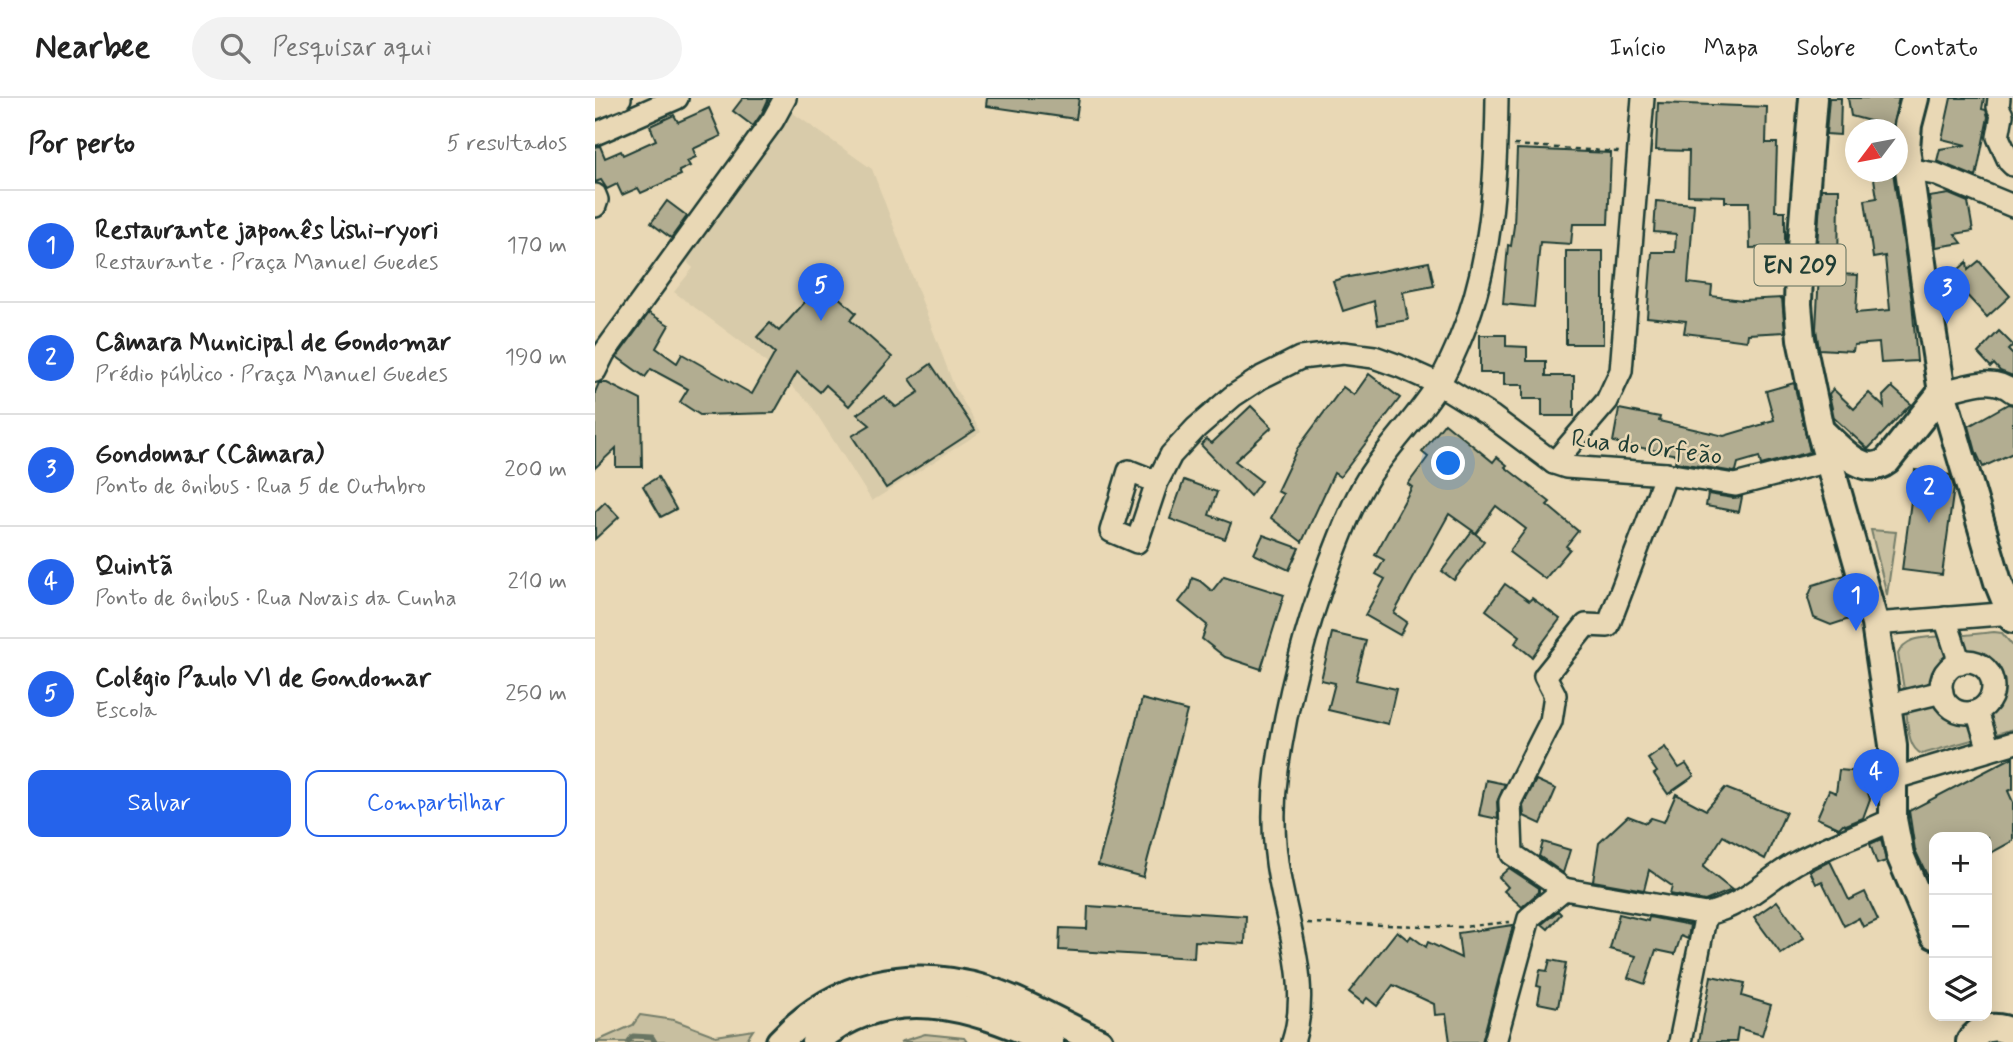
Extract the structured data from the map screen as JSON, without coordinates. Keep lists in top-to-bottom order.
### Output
{
  "streets": {
    "main road": ["EN 209"],
    "street": ["Rua do Orfeão"]
  },
  "crossings": [
    ["EN 209", "Rua do Orfeão"]
  ],
  "north": "bottom left",
  "page": {
    "header": "Nearbee",
    "search": "Pesquisar aqui",
    "nav": [
      "Início",
      "Mapa",
      "Sobre",
      "Contato"
    ],
    "heading": ["Por perto", "5 resultados"],
    "list": [
      {
        "mark": "1",
        "name": "Restaurante japonês lishi-ryori",
        "note": "Restaurante · Praça Manuel Guedes",
        "value": "170 m"
      },
      {
        "mark": "2",
        "name": "Câmara Municipal de Gondomar",
        "note": "Prédio público · Praça Manuel Guedes",
        "value": "190 m"
      },
      {
        "mark": "3",
        "name": "Gondomar (Câmara)",
        "note": "Ponto de ônibus · Rua 5 de Outubro",
        "value": "200 m"
      },
      {
        "mark": "4",
        "name": "Quintã",
        "note": "Ponto de ônibus · Rua Novais da Cunha",
        "value": "210 m"
      },
      {
        "mark": "5",
        "name": "Colégio Paulo VI de Gondomar",
        "note": "Escola",
        "value": "250 m"
      }
    ],
    "pins": [
      "5",
      "3",
      "2",
      "1",
      "4"
    ],
    "buttons": ["Salvar", "Compartilhar"],
    "map_buttons": ["+", "−"]
  }
}
